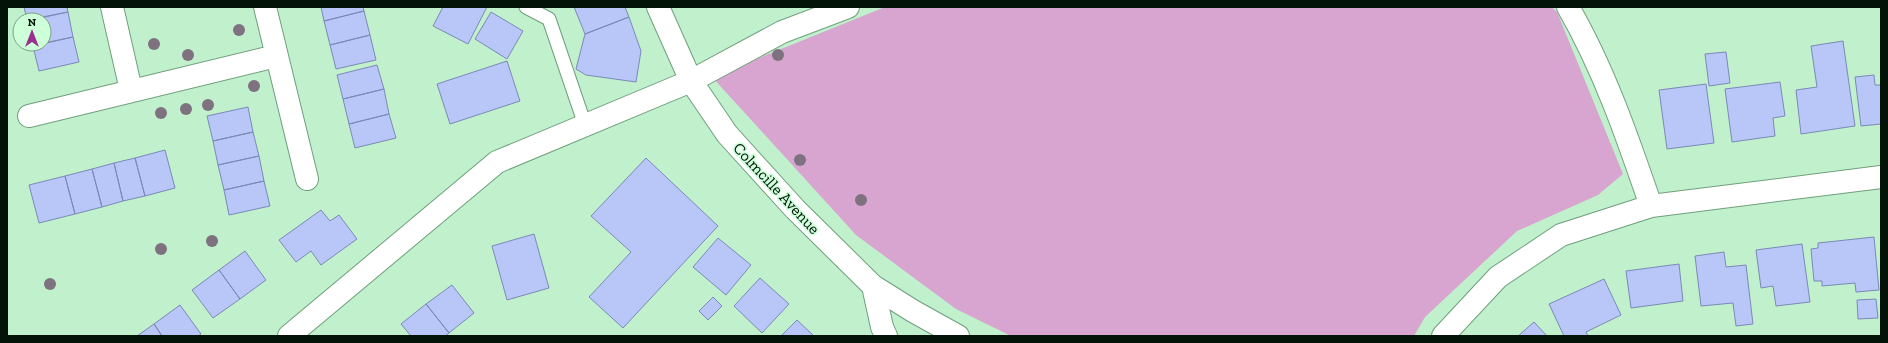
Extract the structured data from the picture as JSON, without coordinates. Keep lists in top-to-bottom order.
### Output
{
  "streets": {
    "street": ["Colmcille Avenue"]
  },
  "north": "top"
}
